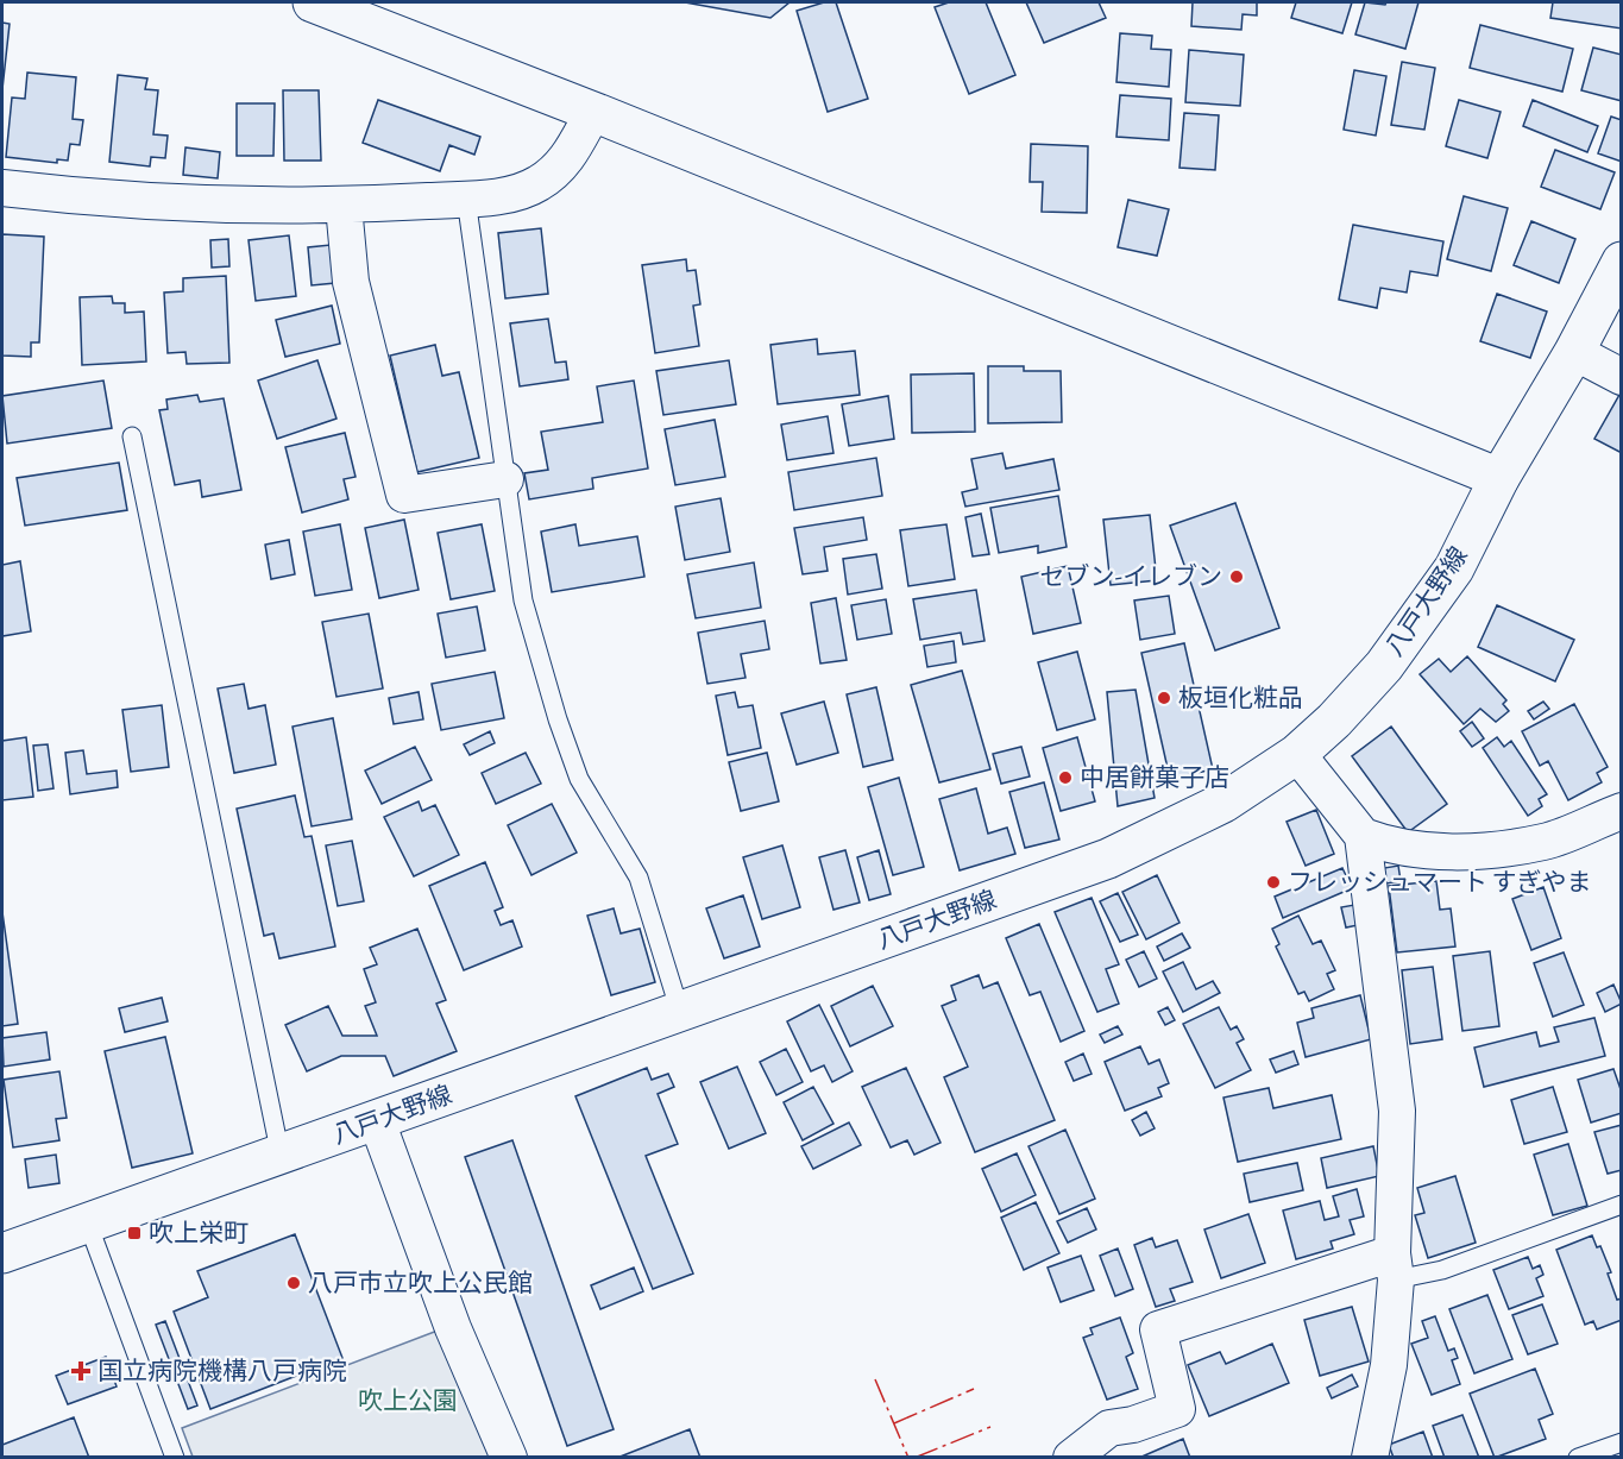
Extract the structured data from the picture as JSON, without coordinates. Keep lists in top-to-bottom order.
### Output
{
  "streets": {
    "main road": ["八戸大野線"]
  },
  "parks": ["吹上公園"],
  "places": {
    "other": [
      "セブン-イレブン",
      "板垣化粧品",
      "中居餅菓子店",
      "フレッシュマート すぎやま",
      "八戸市立吹上公民館"
    ],
    "transit": ["吹上栄町"],
    "health": ["国立病院機構八戸病院"]
  }
}
